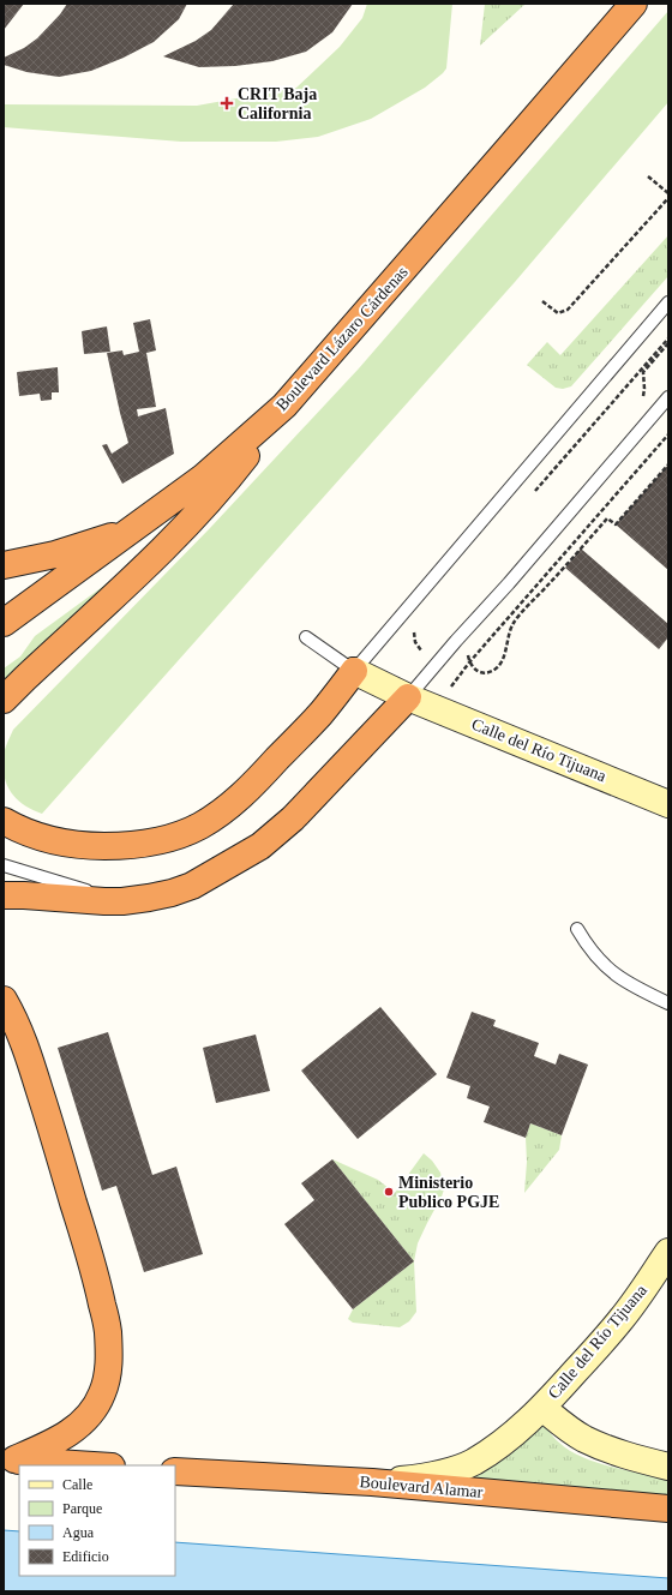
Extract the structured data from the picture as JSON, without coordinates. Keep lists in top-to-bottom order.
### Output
{
  "streets": {
    "highway": ["Boulevard Lázaro Cárdenas", "Boulevard Alamar"],
    "street": ["Calle del Río Tijuana"]
  },
  "crossings": [
    ["Calle del Río Tijuana", "Boulevard Alamar"]
  ],
  "places": {
    "health": ["CRIT Baja California"],
    "other": ["Ministerio Publico PGJE"]
  },
  "legend": [
    "Calle",
    "Parque",
    "Agua",
    "Edificio"
  ]
}
